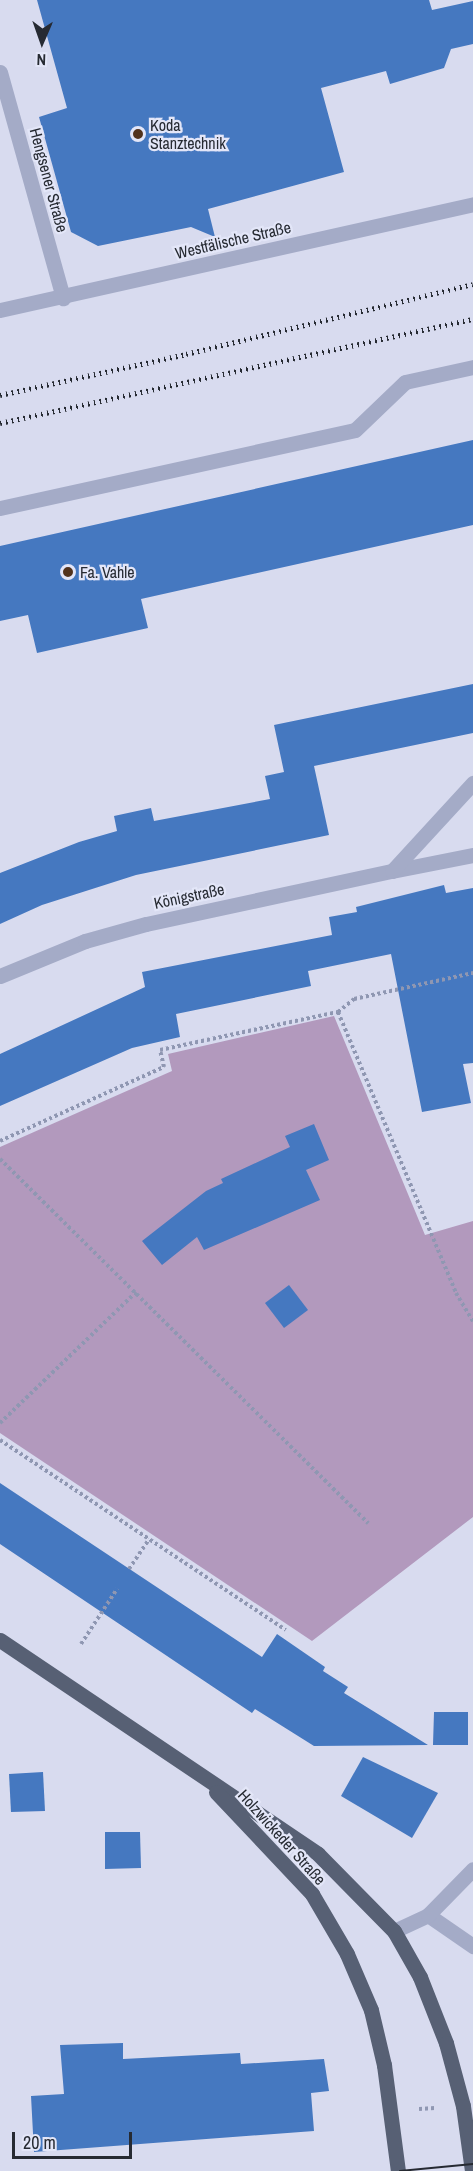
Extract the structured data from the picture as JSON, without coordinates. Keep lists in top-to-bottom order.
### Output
{
  "streets": {
    "main road": ["Holzwickeder Straße"],
    "street": ["Hengsener Straße", "Westfälische Straße", "Königstraße"]
  },
  "crossings": [
    ["Hengsener Straße", "Westfälische Straße"]
  ],
  "places": ["Koda Stanztechnik", "Fa. Vahle"],
  "scale_bar": "20 m",
  "north": "bottom"
}
